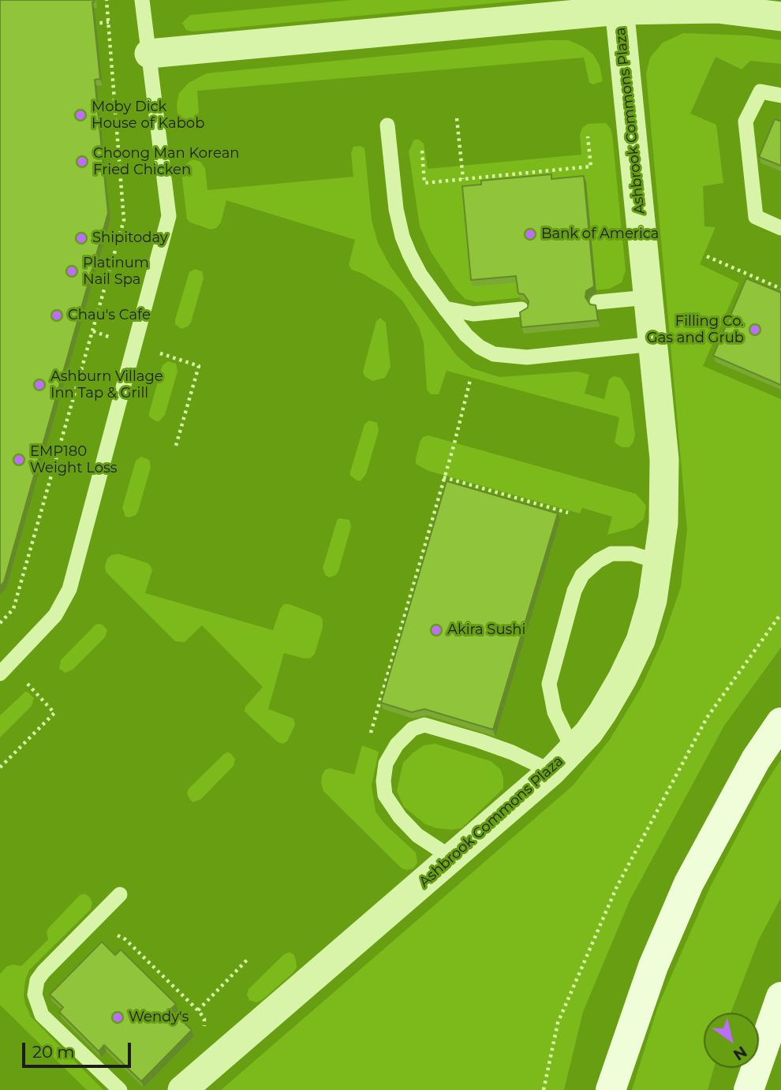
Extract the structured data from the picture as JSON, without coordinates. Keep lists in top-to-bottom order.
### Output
{
  "streets": {
    "street": ["Ashbrook Commons Plaza"]
  },
  "places": [
    "Moby Dick House of Kabob",
    "Choong Man Korean Fried Chicken",
    "Bank of America",
    "Shipitoday",
    "Platinum Nail Spa",
    "Chau's Cafe",
    "Filling Co. Gas and Grub",
    "Ashburn Village Inn Tap & Grill",
    "EMP180 Weight Loss",
    "Akira Sushi",
    "Wendy's"
  ],
  "scale_bar": "20 m",
  "north": "bottom right"
}
